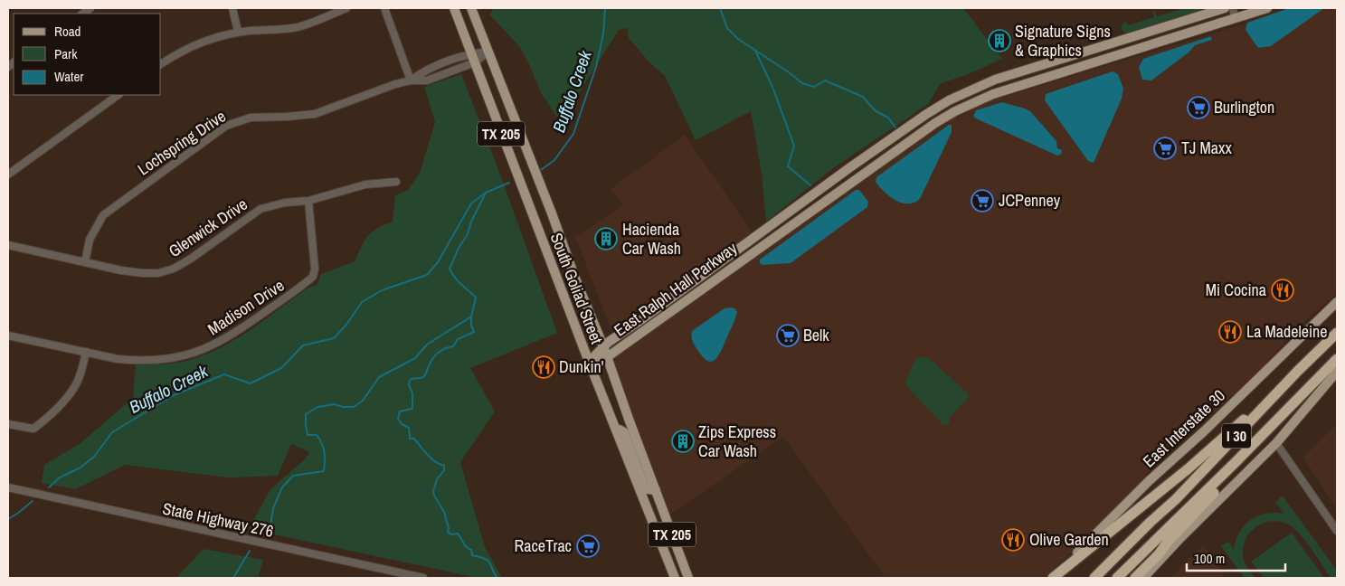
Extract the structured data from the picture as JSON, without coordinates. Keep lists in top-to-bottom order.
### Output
{
  "streets": {
    "highway": ["I 30"],
    "main road": [
      "TX 205",
      "South Goliad Street",
      "East Ralph Hall Parkway",
      "East Interstate 30"
    ],
    "street": [
      "Lochspring Drive",
      "Glenwick Drive",
      "Madison Drive",
      "State Highway 276"
    ]
  },
  "crossings": [
    ["Lochspring Drive", "Glenwick Drive"],
    ["Lochspring Drive", "South Goliad Street"],
    ["Glenwick Drive", "Madison Drive"],
    ["South Goliad Street", "East Ralph Hall Parkway"]
  ],
  "water": ["Buffalo Creek"],
  "places": {
    "building": ["Signature Signs & Graphics", "Hacienda Car Wash", "Zips Express Car Wash"],
    "supermarket": [
      "Burlington",
      "TJ Maxx",
      "JCPenney",
      "Belk",
      "RaceTrac"
    ],
    "restaurant": [
      "Mi Cocina",
      "La Madeleine",
      "Dunkin'",
      "Olive Garden"
    ]
  },
  "legend": ["Road", "Park", "Water"],
  "scale_bar": "100 m"
}
